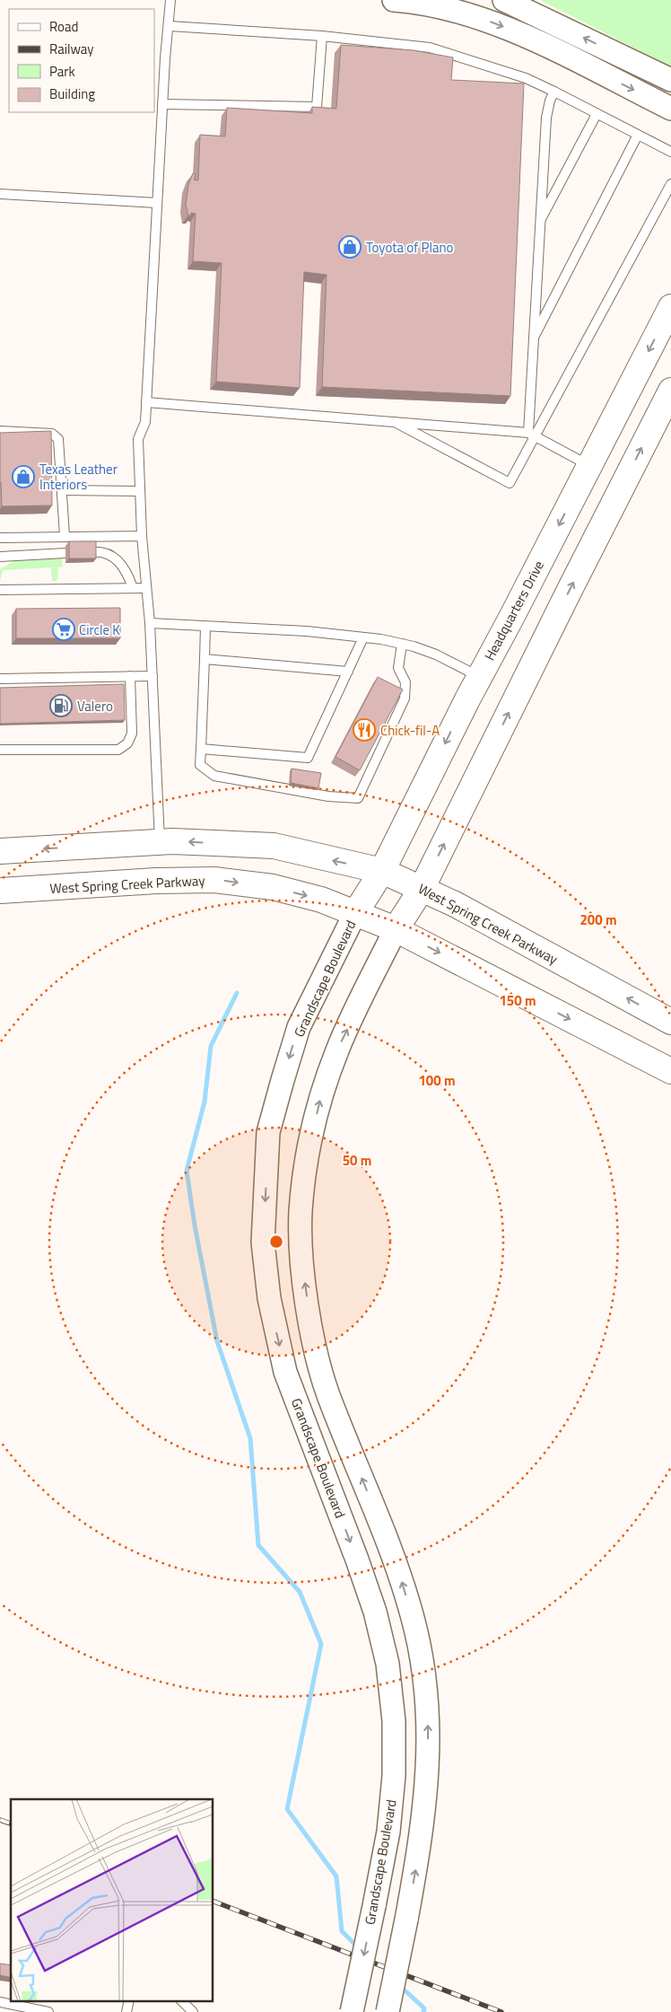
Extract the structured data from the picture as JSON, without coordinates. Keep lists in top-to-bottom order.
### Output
{
  "streets": {
    "main road": ["Headquarters Drive", "West Spring Creek Parkway"],
    "street": ["Grandscape Boulevard"]
  },
  "crossings": [
    ["Headquarters Drive", "West Spring Creek Parkway"],
    ["Headquarters Drive", "Grandscape Boulevard"],
    ["West Spring Creek Parkway", "Grandscape Boulevard"]
  ],
  "places": {
    "shop": ["Toyota of Plano", "Texas Leather Interiors"],
    "supermarket": ["Circle K"],
    "fuel station": ["Valero"],
    "restaurant": ["Chick-fil-A"]
  },
  "legend": [
    "Road",
    "Railway",
    "Park",
    "Building"
  ],
  "rings": [
    "200 m",
    "150 m",
    "100 m",
    "50 m"
  ]
}
